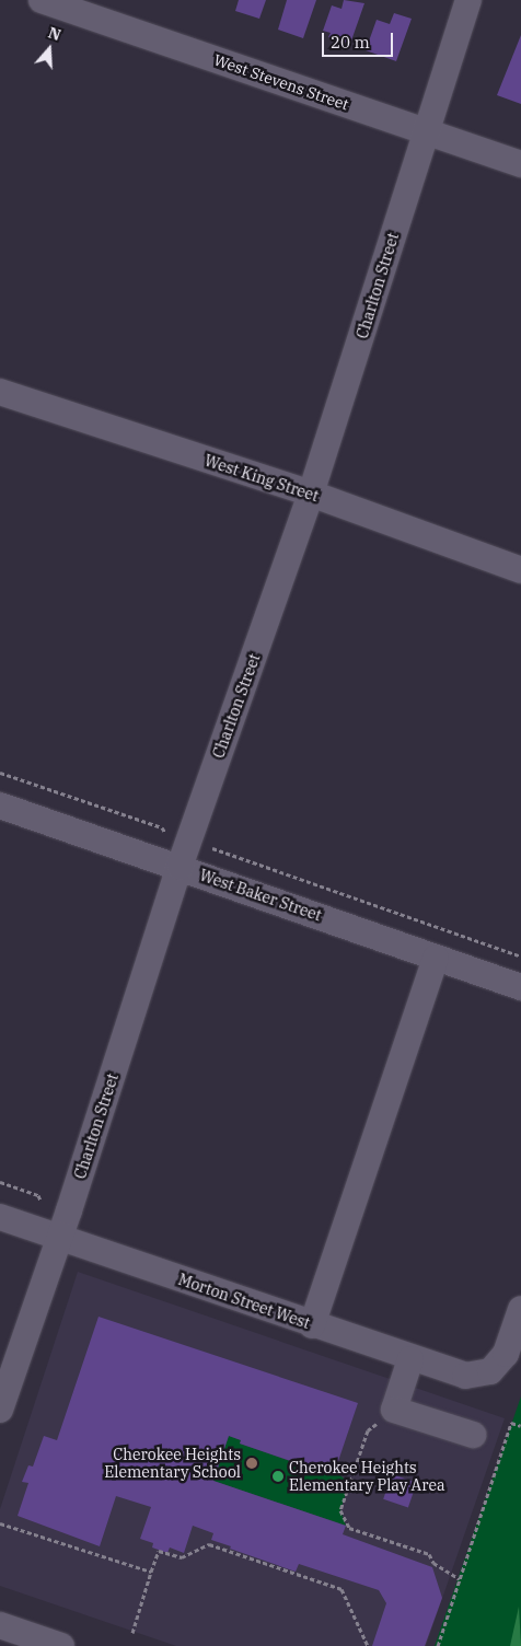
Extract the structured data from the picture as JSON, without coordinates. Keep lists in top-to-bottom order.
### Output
{
  "streets": {
    "street": [
      "West Stevens Street",
      "Charlton Street",
      "West King Street",
      "West Baker Street",
      "Morton Street West"
    ]
  },
  "crossings": [
    ["West Stevens Street", "Charlton Street"],
    ["Charlton Street", "West King Street"],
    ["Charlton Street", "West Baker Street"],
    ["Charlton Street", "Morton Street West"]
  ],
  "places": ["Cherokee Heights Elementary School", "Cherokee Heights Elementary Play Area"],
  "scale_bar": "20 m",
  "north": "top"
}
